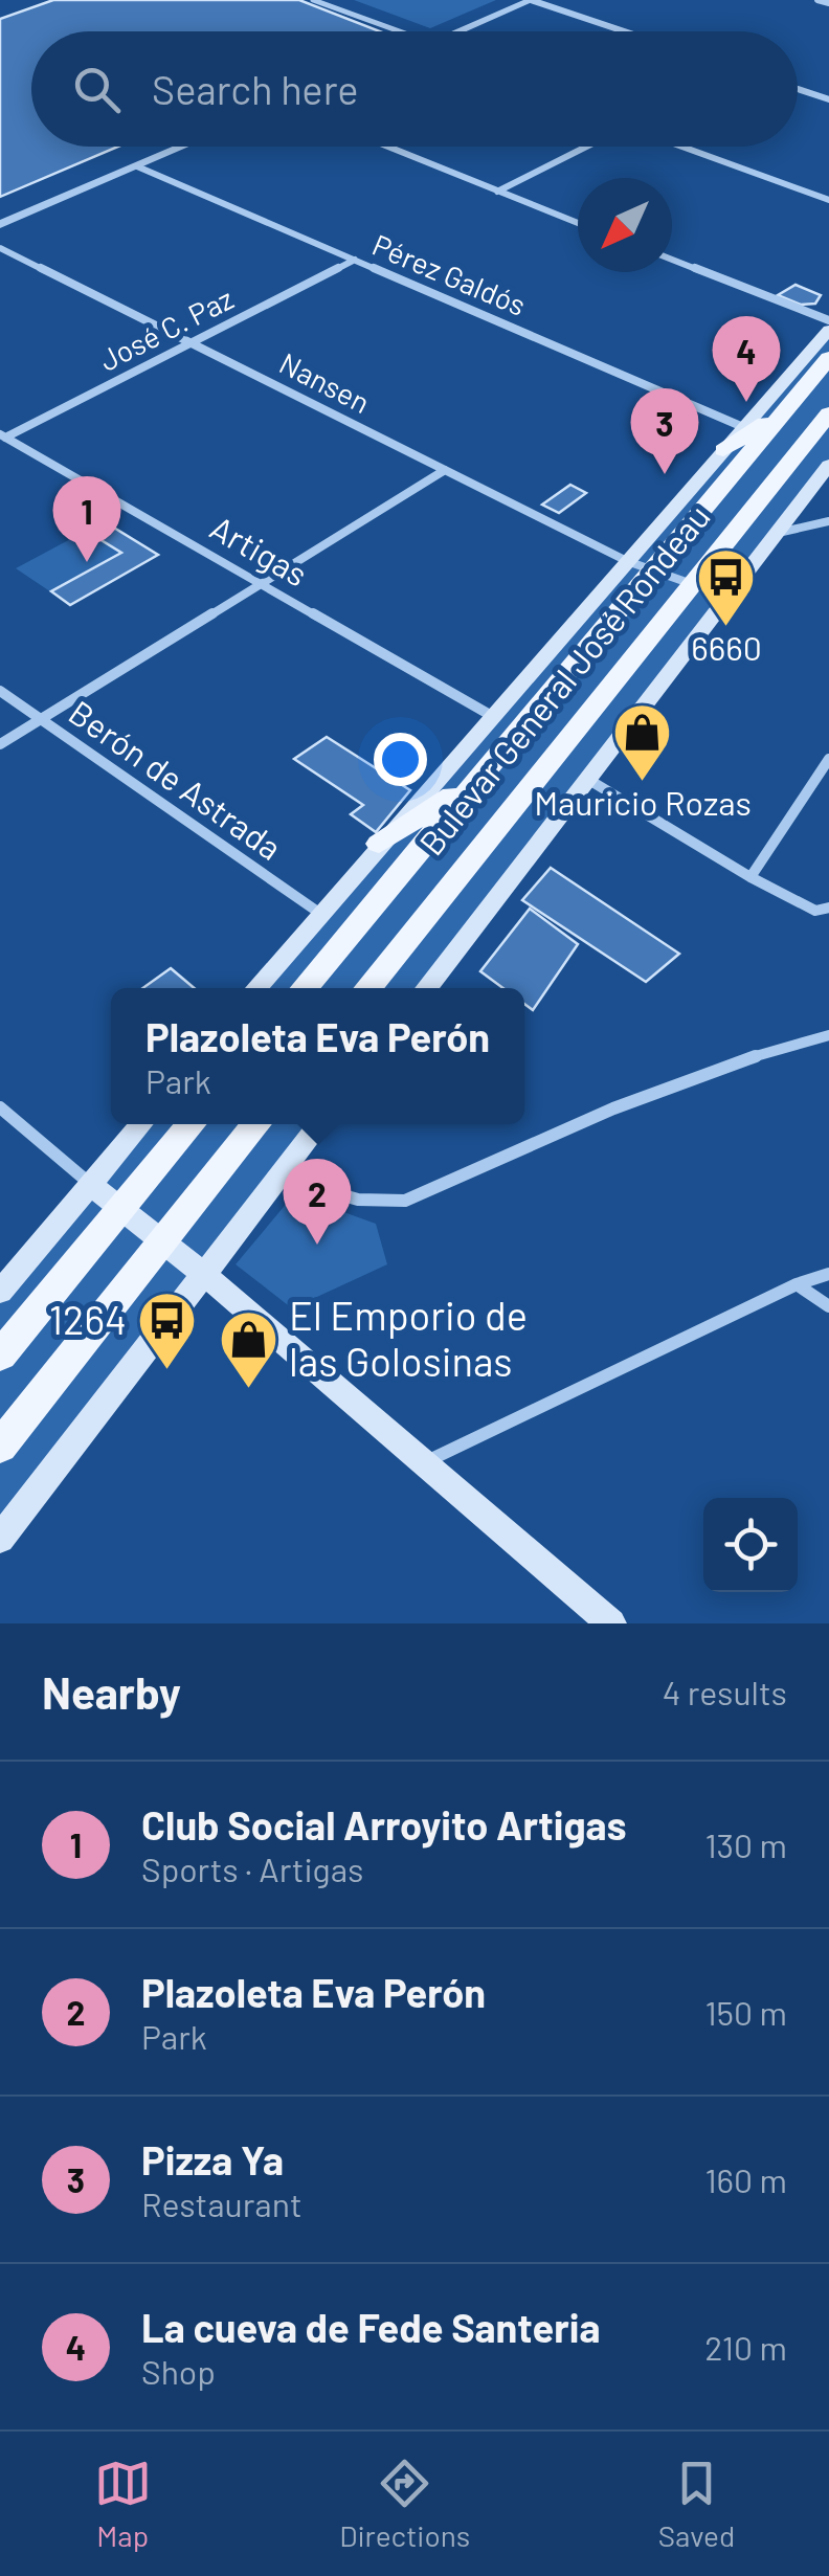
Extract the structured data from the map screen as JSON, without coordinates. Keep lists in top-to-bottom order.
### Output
{
  "streets": {
    "main road": ["Bulevar General José Rondeau"],
    "street": [
      "Pérez Galdós",
      "José C. Paz",
      "Nansen",
      "Artigas",
      "Berón de Astrada"
    ]
  },
  "crossings": [
    ["Pérez Galdós", "José C. Paz"],
    ["Pérez Galdós", "Bulevar General José Rondeau"],
    ["José C. Paz", "Nansen"],
    ["José C. Paz", "Artigas"],
    ["Nansen", "Bulevar General José Rondeau"],
    ["Artigas", "Bulevar General José Rondeau"],
    ["Bulevar General José Rondeau", "Berón de Astrada"]
  ],
  "places": {
    "bus stop": ["6660", "1264"],
    "shop": ["Mauricio Rozas", "El Emporio de las Golosinas"]
  },
  "north": "bottom left",
  "page": {
    "search": "Search here",
    "pins": [
      "4",
      "3",
      "1",
      "2"
    ],
    "popup": ["Plazoleta Eva Perón", "Park"],
    "heading": ["Nearby", "4 results"],
    "list": [
      {
        "mark": "1",
        "name": "Club Social Arroyito Artigas",
        "note": "Sports · Artigas",
        "value": "130 m"
      },
      {
        "mark": "2",
        "name": "Plazoleta Eva Perón",
        "note": "Park",
        "value": "150 m"
      },
      {
        "mark": "3",
        "name": "Pizza Ya",
        "note": "Restaurant",
        "value": "160 m"
      },
      {
        "mark": "4",
        "name": "La cueva de Fede Santeria",
        "note": "Shop",
        "value": "210 m"
      }
    ],
    "nav": ["Map", "Directions", "Saved"]
  }
}
